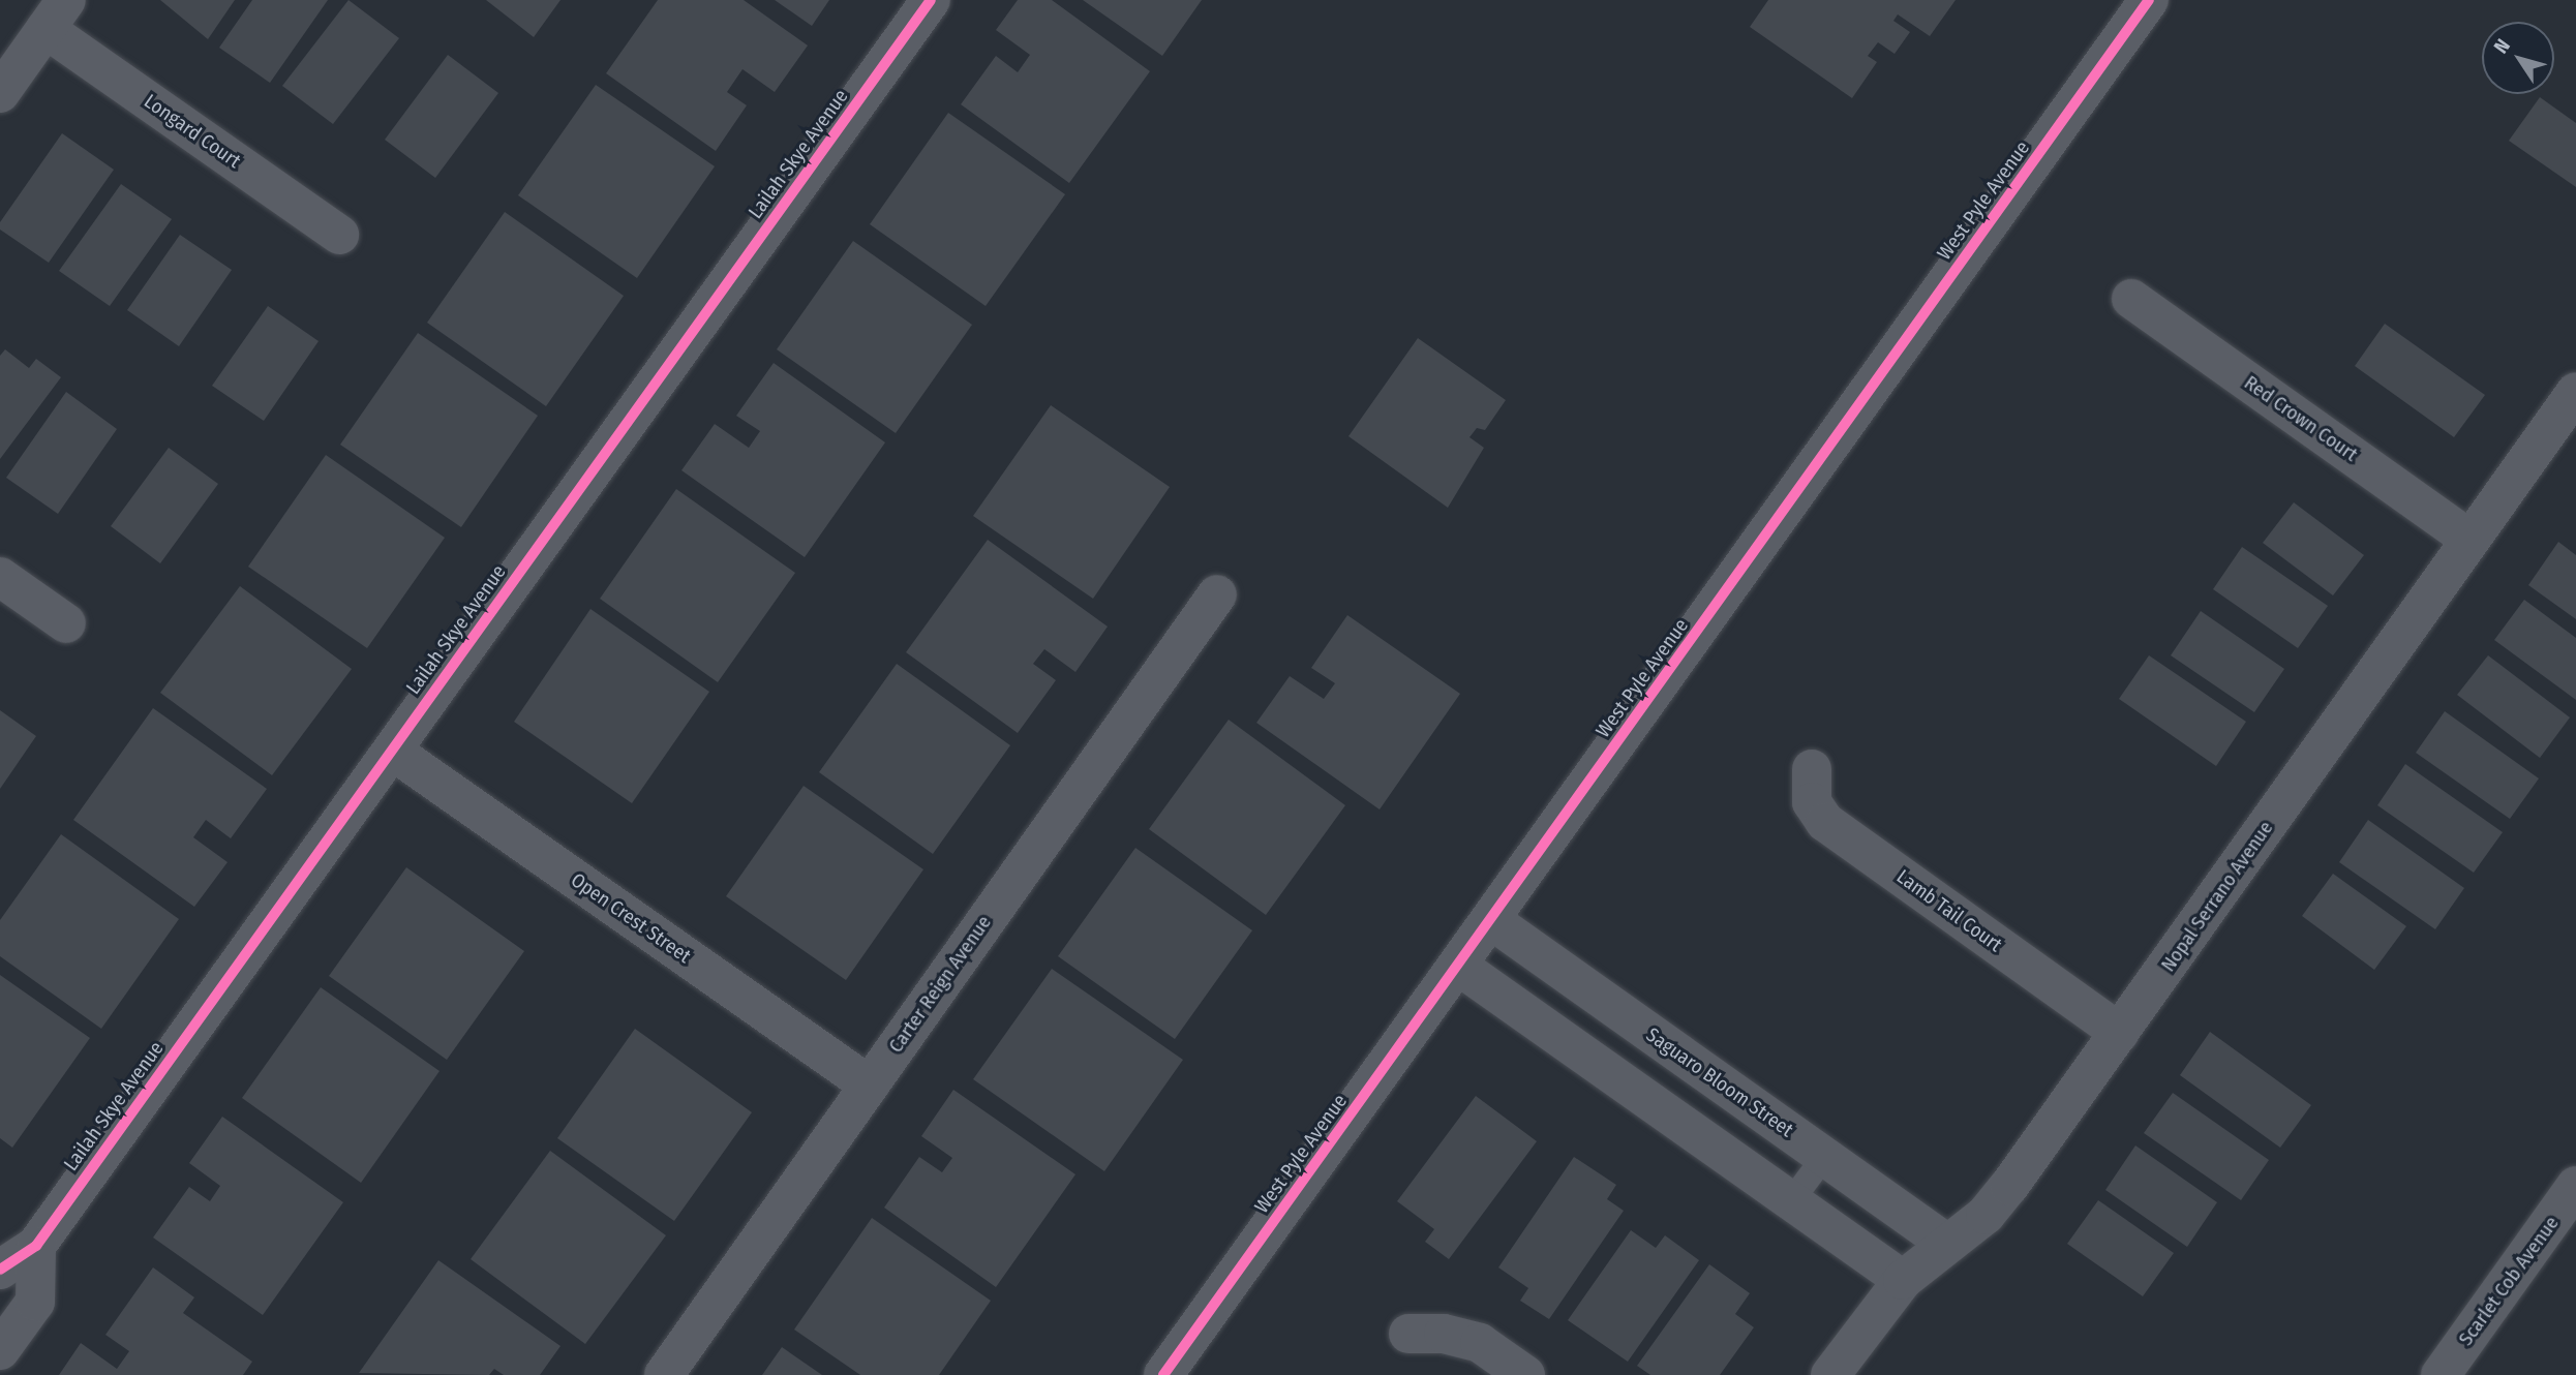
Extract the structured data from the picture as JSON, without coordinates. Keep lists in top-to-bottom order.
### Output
{
  "streets": {
    "street": [
      "Longard Court",
      "Lailah Skye Avenue",
      "West Pyle Avenue",
      "Red Crown Court",
      "Nopal Serrano Avenue",
      "Lamb Tail Court",
      "Open Crest Street",
      "Carter Reign Avenue",
      "Saguaro Bloom Street",
      "Scarlet Cob Avenue"
    ]
  },
  "crossings": [
    ["Lailah Skye Avenue", "Open Crest Street"],
    ["West Pyle Avenue", "Saguaro Bloom Street"],
    ["Red Crown Court", "Nopal Serrano Avenue"],
    ["Nopal Serrano Avenue", "Lamb Tail Court"],
    ["Nopal Serrano Avenue", "Saguaro Bloom Street"],
    ["Open Crest Street", "Carter Reign Avenue"]
  ],
  "north": "top left"
}
